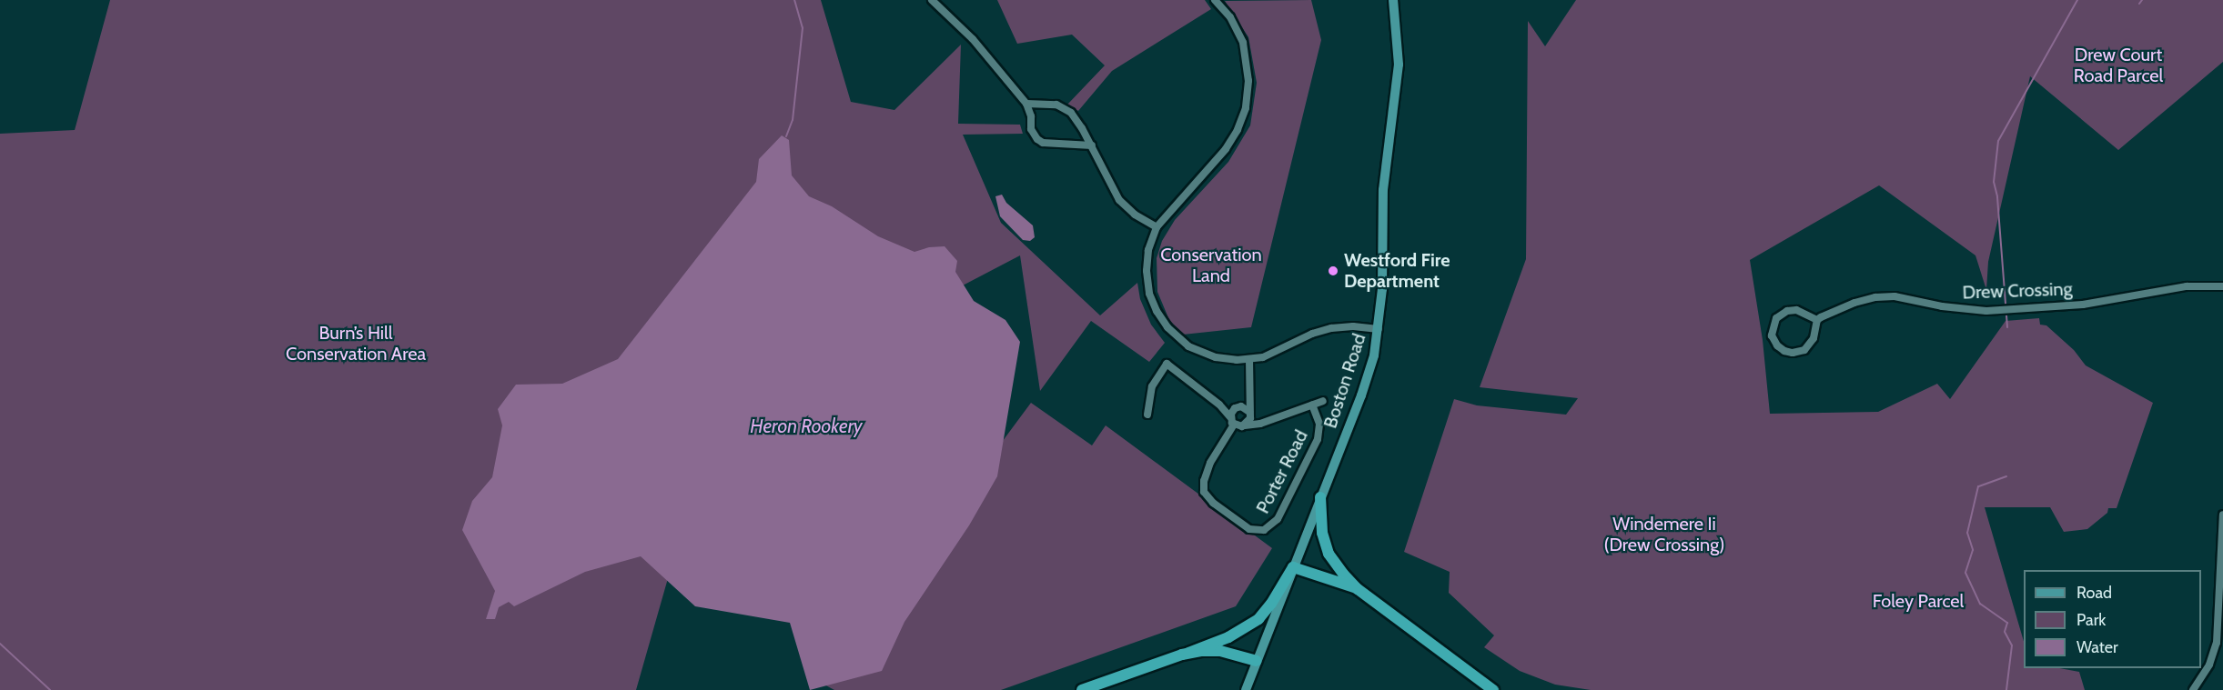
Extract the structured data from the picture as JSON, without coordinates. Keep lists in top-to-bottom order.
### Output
{
  "streets": {
    "main road": ["Boston Road"],
    "street": ["Drew Crossing", "Porter Road"]
  },
  "water": ["Heron Rookery"],
  "parks": [
    "Drew Court Road Parcel",
    "Conservation Land",
    "Burn’s Hill Conservation Area",
    "Windemere Ii (Drew Crossing)",
    "Foley Parcel"
  ],
  "places": ["Westford Fire Department"],
  "legend": ["Road", "Park", "Water"]
}
